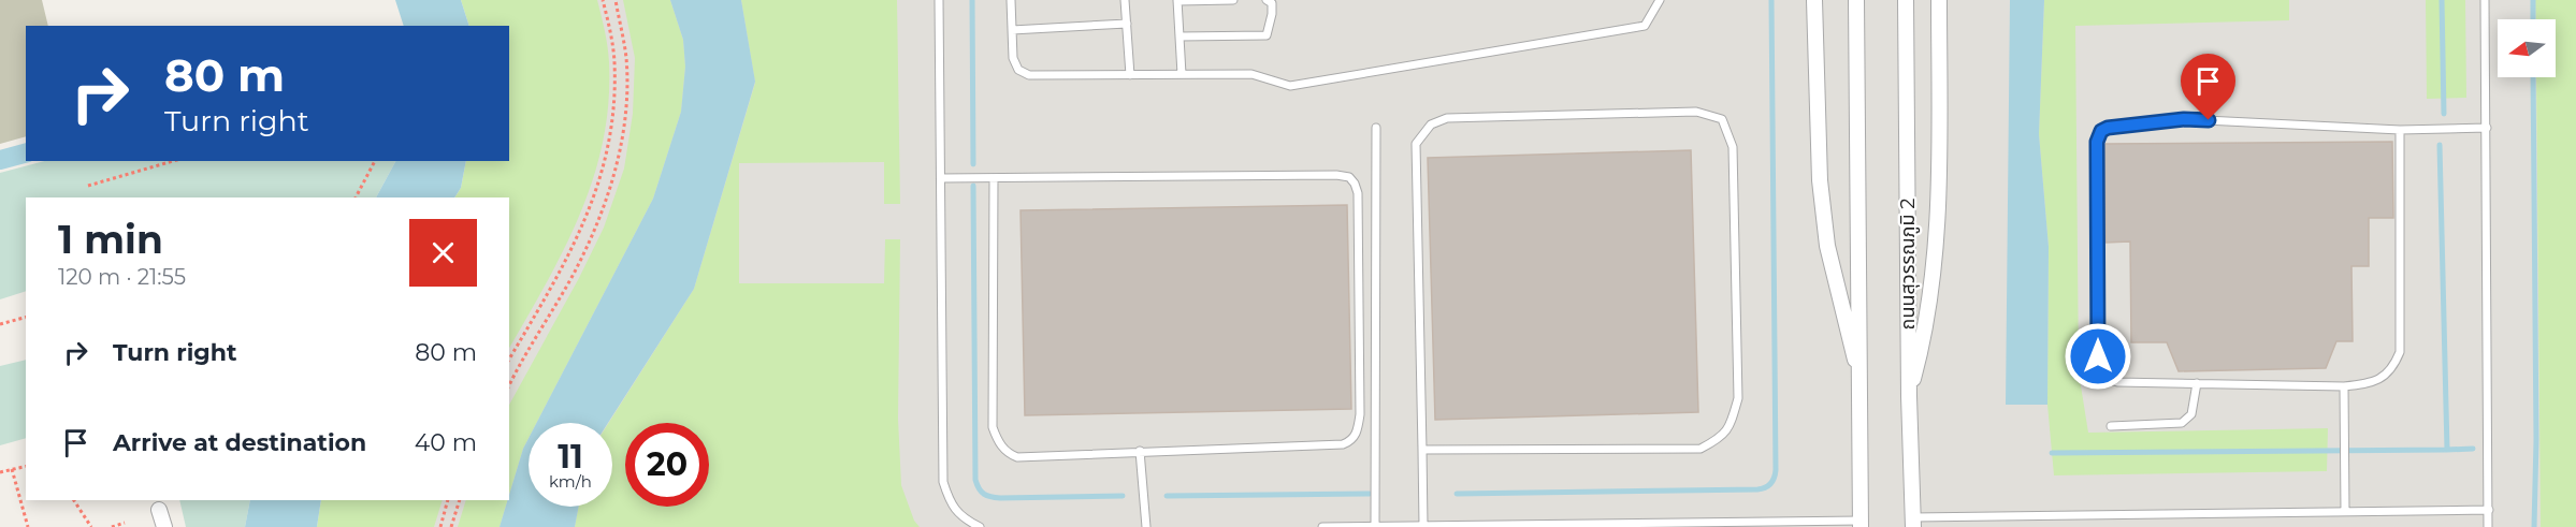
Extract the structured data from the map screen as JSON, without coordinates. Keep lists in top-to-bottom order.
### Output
{
  "streets": {
    "street": ["ถนนสุวรรณภูมิ 2"]
  },
  "north": "left",
  "page": {
    "turn": ["80 m", "Turn right"],
    "heading": ["1 min", "120 m · 21:55"],
    "list": [
      {
        "name": "Turn right",
        "value": "80 m"
      },
      {
        "name": "Arrive at destination",
        "value": "40 m"
      }
    ],
    "speed": "11 km/h",
    "limit": "20"
  }
}
